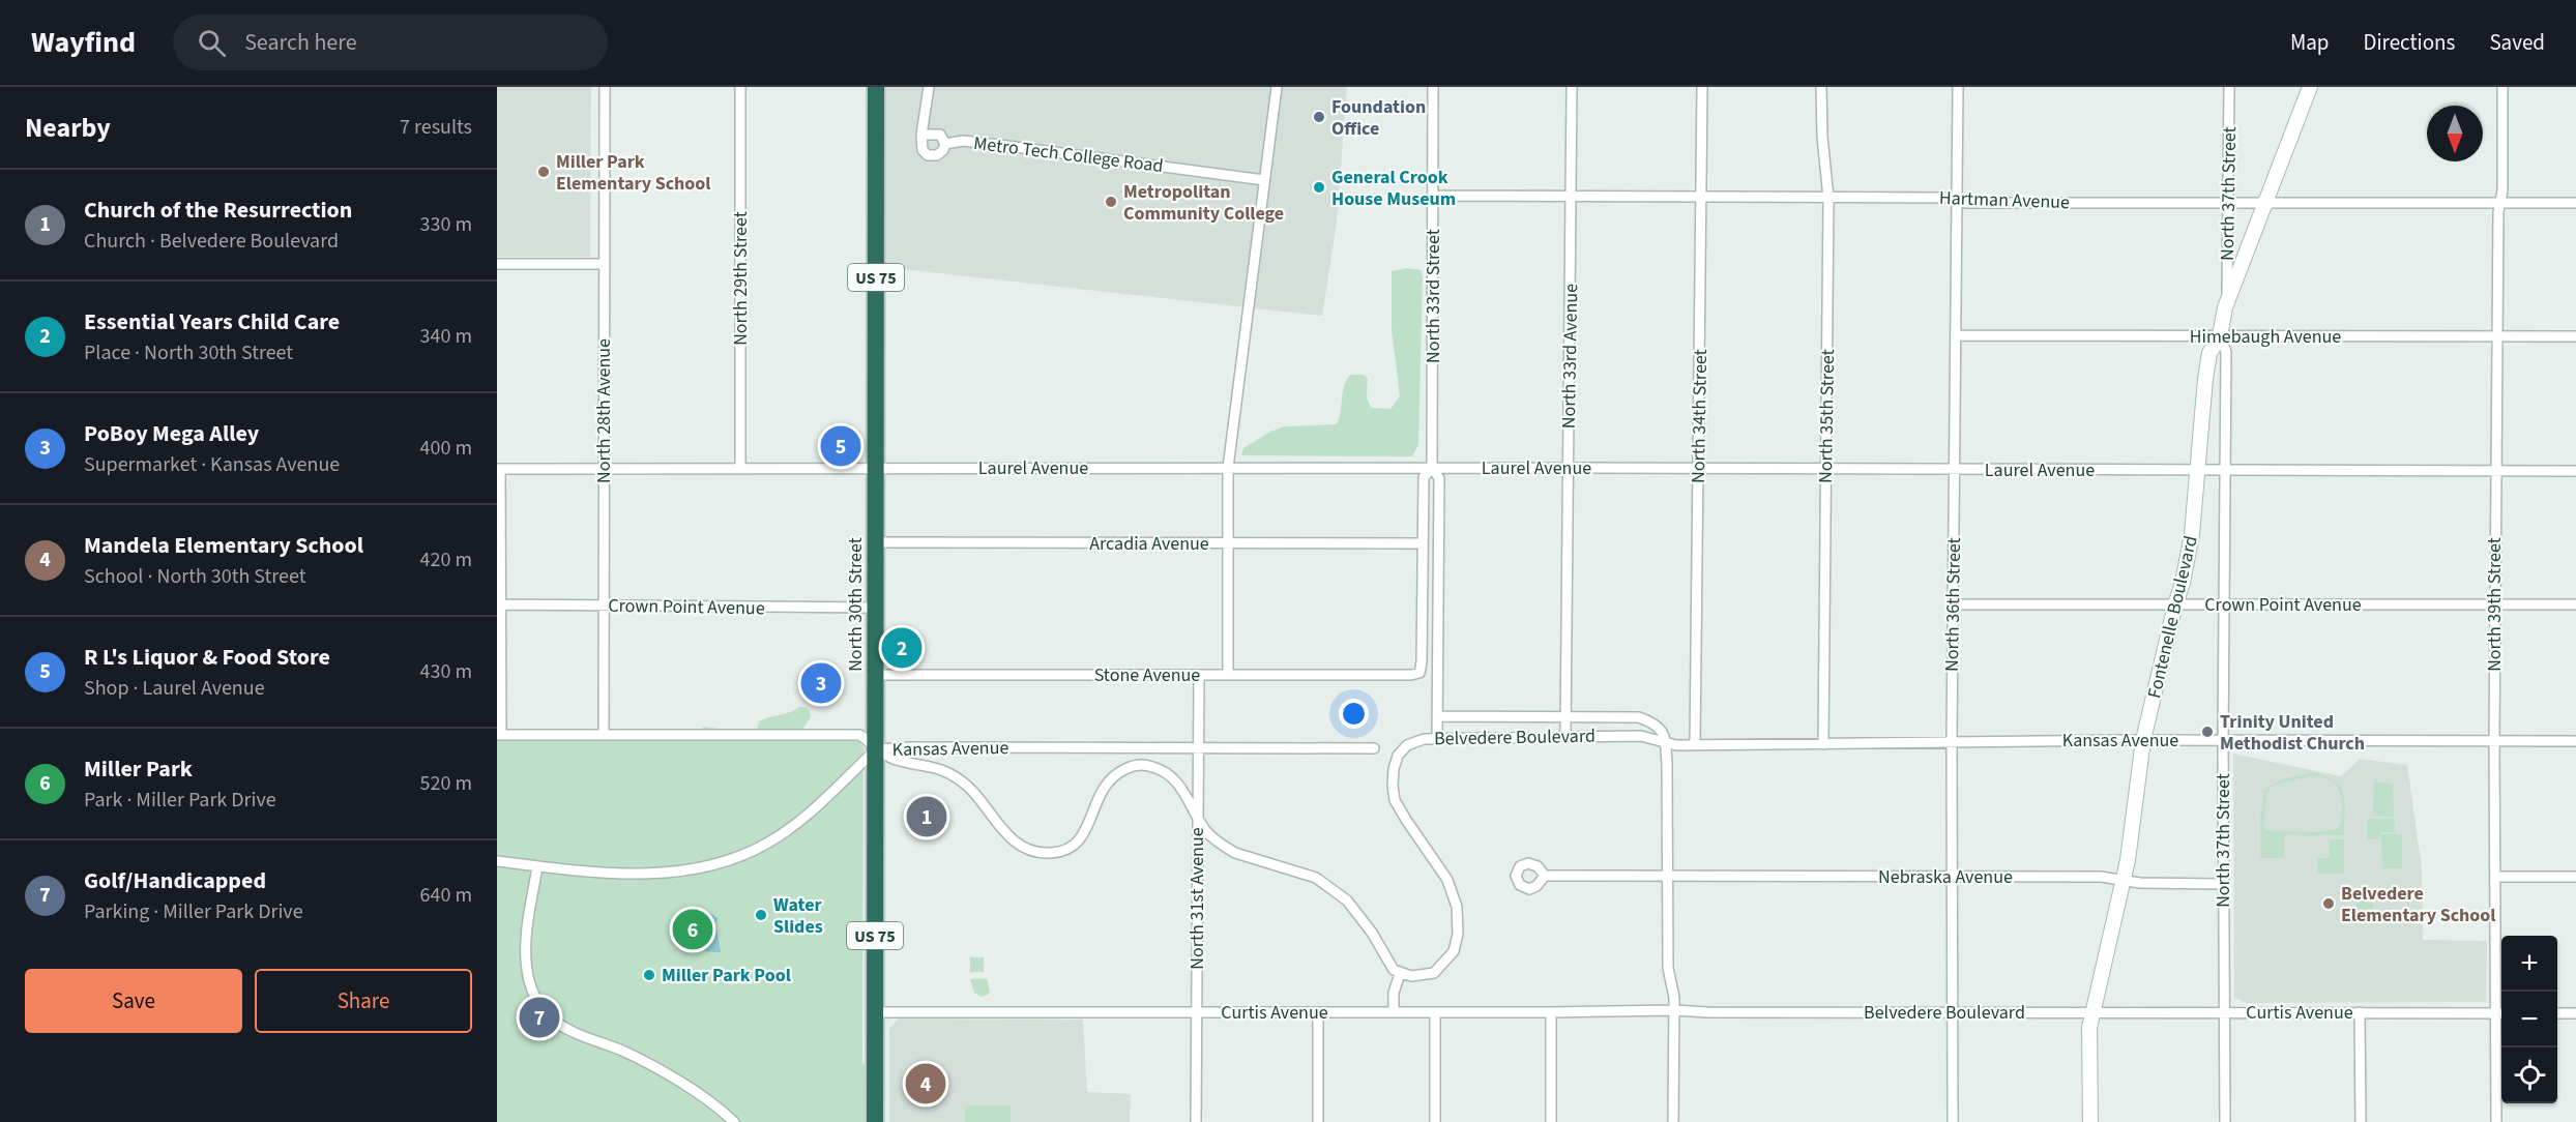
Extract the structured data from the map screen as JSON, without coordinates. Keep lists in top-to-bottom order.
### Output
{
  "streets": {
    "highway": ["US 75", "North 30th Street"],
    "main road": ["Fontenelle Boulevard"],
    "street": [
      "Metro Tech College Road",
      "North 37th Street",
      "Hartman Avenue",
      "North 29th Street",
      "North 33rd Street",
      "Himebaugh Avenue",
      "North 33rd Avenue",
      "North 28th Avenue",
      "North 34th Street",
      "North 35th Street",
      "Laurel Avenue",
      "Arcadia Avenue",
      "North 36th Street",
      "Crown Point Avenue",
      "North 39th Street",
      "Stone Avenue",
      "Belvedere Boulevard",
      "Kansas Avenue",
      "Nebraska Avenue",
      "North 31st Avenue",
      "Curtis Avenue"
    ]
  },
  "crossings": [
    ["North 37th Street", "Hartman Avenue"],
    ["North 37th Street", "Himebaugh Avenue"],
    ["North 37th Street", "Laurel Avenue"],
    ["North 37th Street", "Crown Point Avenue"],
    ["North 37th Street", "Fontenelle Boulevard"],
    ["North 37th Street", "Kansas Avenue"],
    ["North 37th Street", "Nebraska Avenue"],
    ["North 37th Street", "Curtis Avenue"],
    ["Hartman Avenue", "North 33rd Street"],
    ["Hartman Avenue", "North 33rd Avenue"],
    ["Hartman Avenue", "North 34th Street"],
    ["Hartman Avenue", "North 35th Street"],
    ["Hartman Avenue", "North 36th Street"],
    ["Hartman Avenue", "North 39th Street"],
    ["Hartman Avenue", "Fontenelle Boulevard"],
    ["North 29th Street", "Laurel Avenue"],
    ["North 33rd Street", "Laurel Avenue"],
    ["North 33rd Street", "Arcadia Avenue"],
    ["North 33rd Street", "Stone Avenue"],
    ["North 33rd Street", "Belvedere Boulevard"],
    ["Himebaugh Avenue", "North 36th Street"],
    ["Himebaugh Avenue", "North 39th Street"],
    ["Himebaugh Avenue", "Fontenelle Boulevard"],
    ["North 33rd Avenue", "Laurel Avenue"],
    ["North 33rd Avenue", "Belvedere Boulevard"],
    ["North 28th Avenue", "Laurel Avenue"],
    ["North 28th Avenue", "Crown Point Avenue"],
    ["North 28th Avenue", "Kansas Avenue"],
    ["North 34th Street", "Laurel Avenue"],
    ["North 34th Street", "Kansas Avenue"],
    ["North 35th Street", "Laurel Avenue"],
    ["North 35th Street", "Kansas Avenue"],
    ["Laurel Avenue", "North 30th Street"],
    ["Laurel Avenue", "North 36th Street"],
    ["Laurel Avenue", "North 39th Street"],
    ["Laurel Avenue", "Fontenelle Boulevard"],
    ["Arcadia Avenue", "North 30th Street"],
    ["North 30th Street", "Crown Point Avenue"],
    ["North 30th Street", "Stone Avenue"],
    ["North 30th Street", "Kansas Avenue"],
    ["North 30th Street", "Curtis Avenue"],
    ["North 36th Street", "Crown Point Avenue"],
    ["North 36th Street", "Belvedere Boulevard"],
    ["North 36th Street", "Kansas Avenue"],
    ["North 36th Street", "Nebraska Avenue"],
    ["Crown Point Avenue", "North 39th Street"],
    ["Crown Point Avenue", "Fontenelle Boulevard"],
    ["North 39th Street", "Kansas Avenue"],
    ["North 39th Street", "Curtis Avenue"],
    ["Fontenelle Boulevard", "Belvedere Boulevard"],
    ["Fontenelle Boulevard", "Kansas Avenue"],
    ["Fontenelle Boulevard", "Nebraska Avenue"],
    ["Fontenelle Boulevard", "Curtis Avenue"],
    ["Stone Avenue", "North 31st Avenue"],
    ["Belvedere Boulevard", "Kansas Avenue"],
    ["Belvedere Boulevard", "Curtis Avenue"],
    ["Kansas Avenue", "North 31st Avenue"],
    ["North 31st Avenue", "Curtis Avenue"]
  ],
  "places": [
    "Foundation Office",
    "Miller Park Elementary School",
    "General Crook House Museum",
    "Metropolitan Community College",
    "Trinity United Methodist Church",
    "Belvedere Elementary School",
    "Water Slides",
    "Miller Park Pool"
  ],
  "north": "bottom",
  "page": {
    "header": "Wayfind",
    "search": "Search here",
    "nav": ["Map", "Directions", "Saved"],
    "heading": ["Nearby", "7 results"],
    "list": [
      {
        "mark": "1",
        "name": "Church of the Resurrection",
        "note": "Church · Belvedere Boulevard",
        "value": "330 m"
      },
      {
        "mark": "2",
        "name": "Essential Years Child Care",
        "note": "Place · North 30th Street",
        "value": "340 m"
      },
      {
        "mark": "3",
        "name": "PoBoy Mega Alley",
        "note": "Supermarket · Kansas Avenue",
        "value": "400 m"
      },
      {
        "mark": "4",
        "name": "Mandela Elementary School",
        "note": "School · North 30th Street",
        "value": "420 m"
      },
      {
        "mark": "5",
        "name": "R L's Liquor & Food Store",
        "note": "Shop · Laurel Avenue",
        "value": "430 m"
      },
      {
        "mark": "6",
        "name": "Miller Park",
        "note": "Park · Miller Park Drive",
        "value": "520 m"
      },
      {
        "mark": "7",
        "name": "Golf/Handicapped",
        "note": "Parking · Miller Park Drive",
        "value": "640 m"
      }
    ],
    "pins": [
      "5",
      "2",
      "3",
      "1",
      "6",
      "7",
      "4"
    ],
    "map_buttons": ["+", "−"],
    "buttons": ["Save", "Share"]
  }
}
